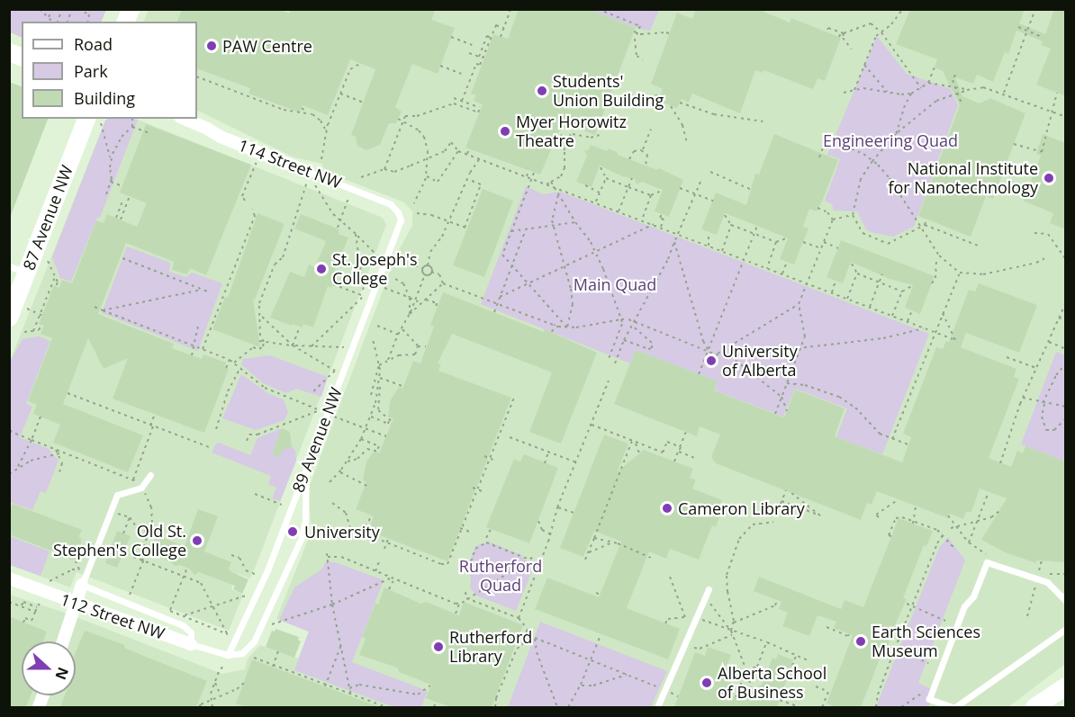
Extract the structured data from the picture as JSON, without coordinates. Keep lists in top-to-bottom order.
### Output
{
  "streets": {
    "main road": ["87 Avenue NW"],
    "street": ["114 Street NW", "112 Street NW"],
    "lane": ["89 Avenue NW"]
  },
  "crossings": [
    ["114 Street NW", "89 Avenue NW"],
    ["89 Avenue NW", "112 Street NW"]
  ],
  "parks": ["Engineering Quad", "Main Quad", "Rutherford Quad"],
  "places": [
    "PAW Centre",
    "Students' Union Building",
    "Myer Horowitz Theatre",
    "National Institute for Nanotechnology",
    "St. Joseph's College",
    "University of Alberta",
    "Cameron Library",
    "University",
    "Old St. Stephen's College",
    "Earth Sciences Museum",
    "Rutherford Library",
    "Alberta School of Business"
  ],
  "legend": ["Road", "Park", "Building"],
  "north": "right"
}
